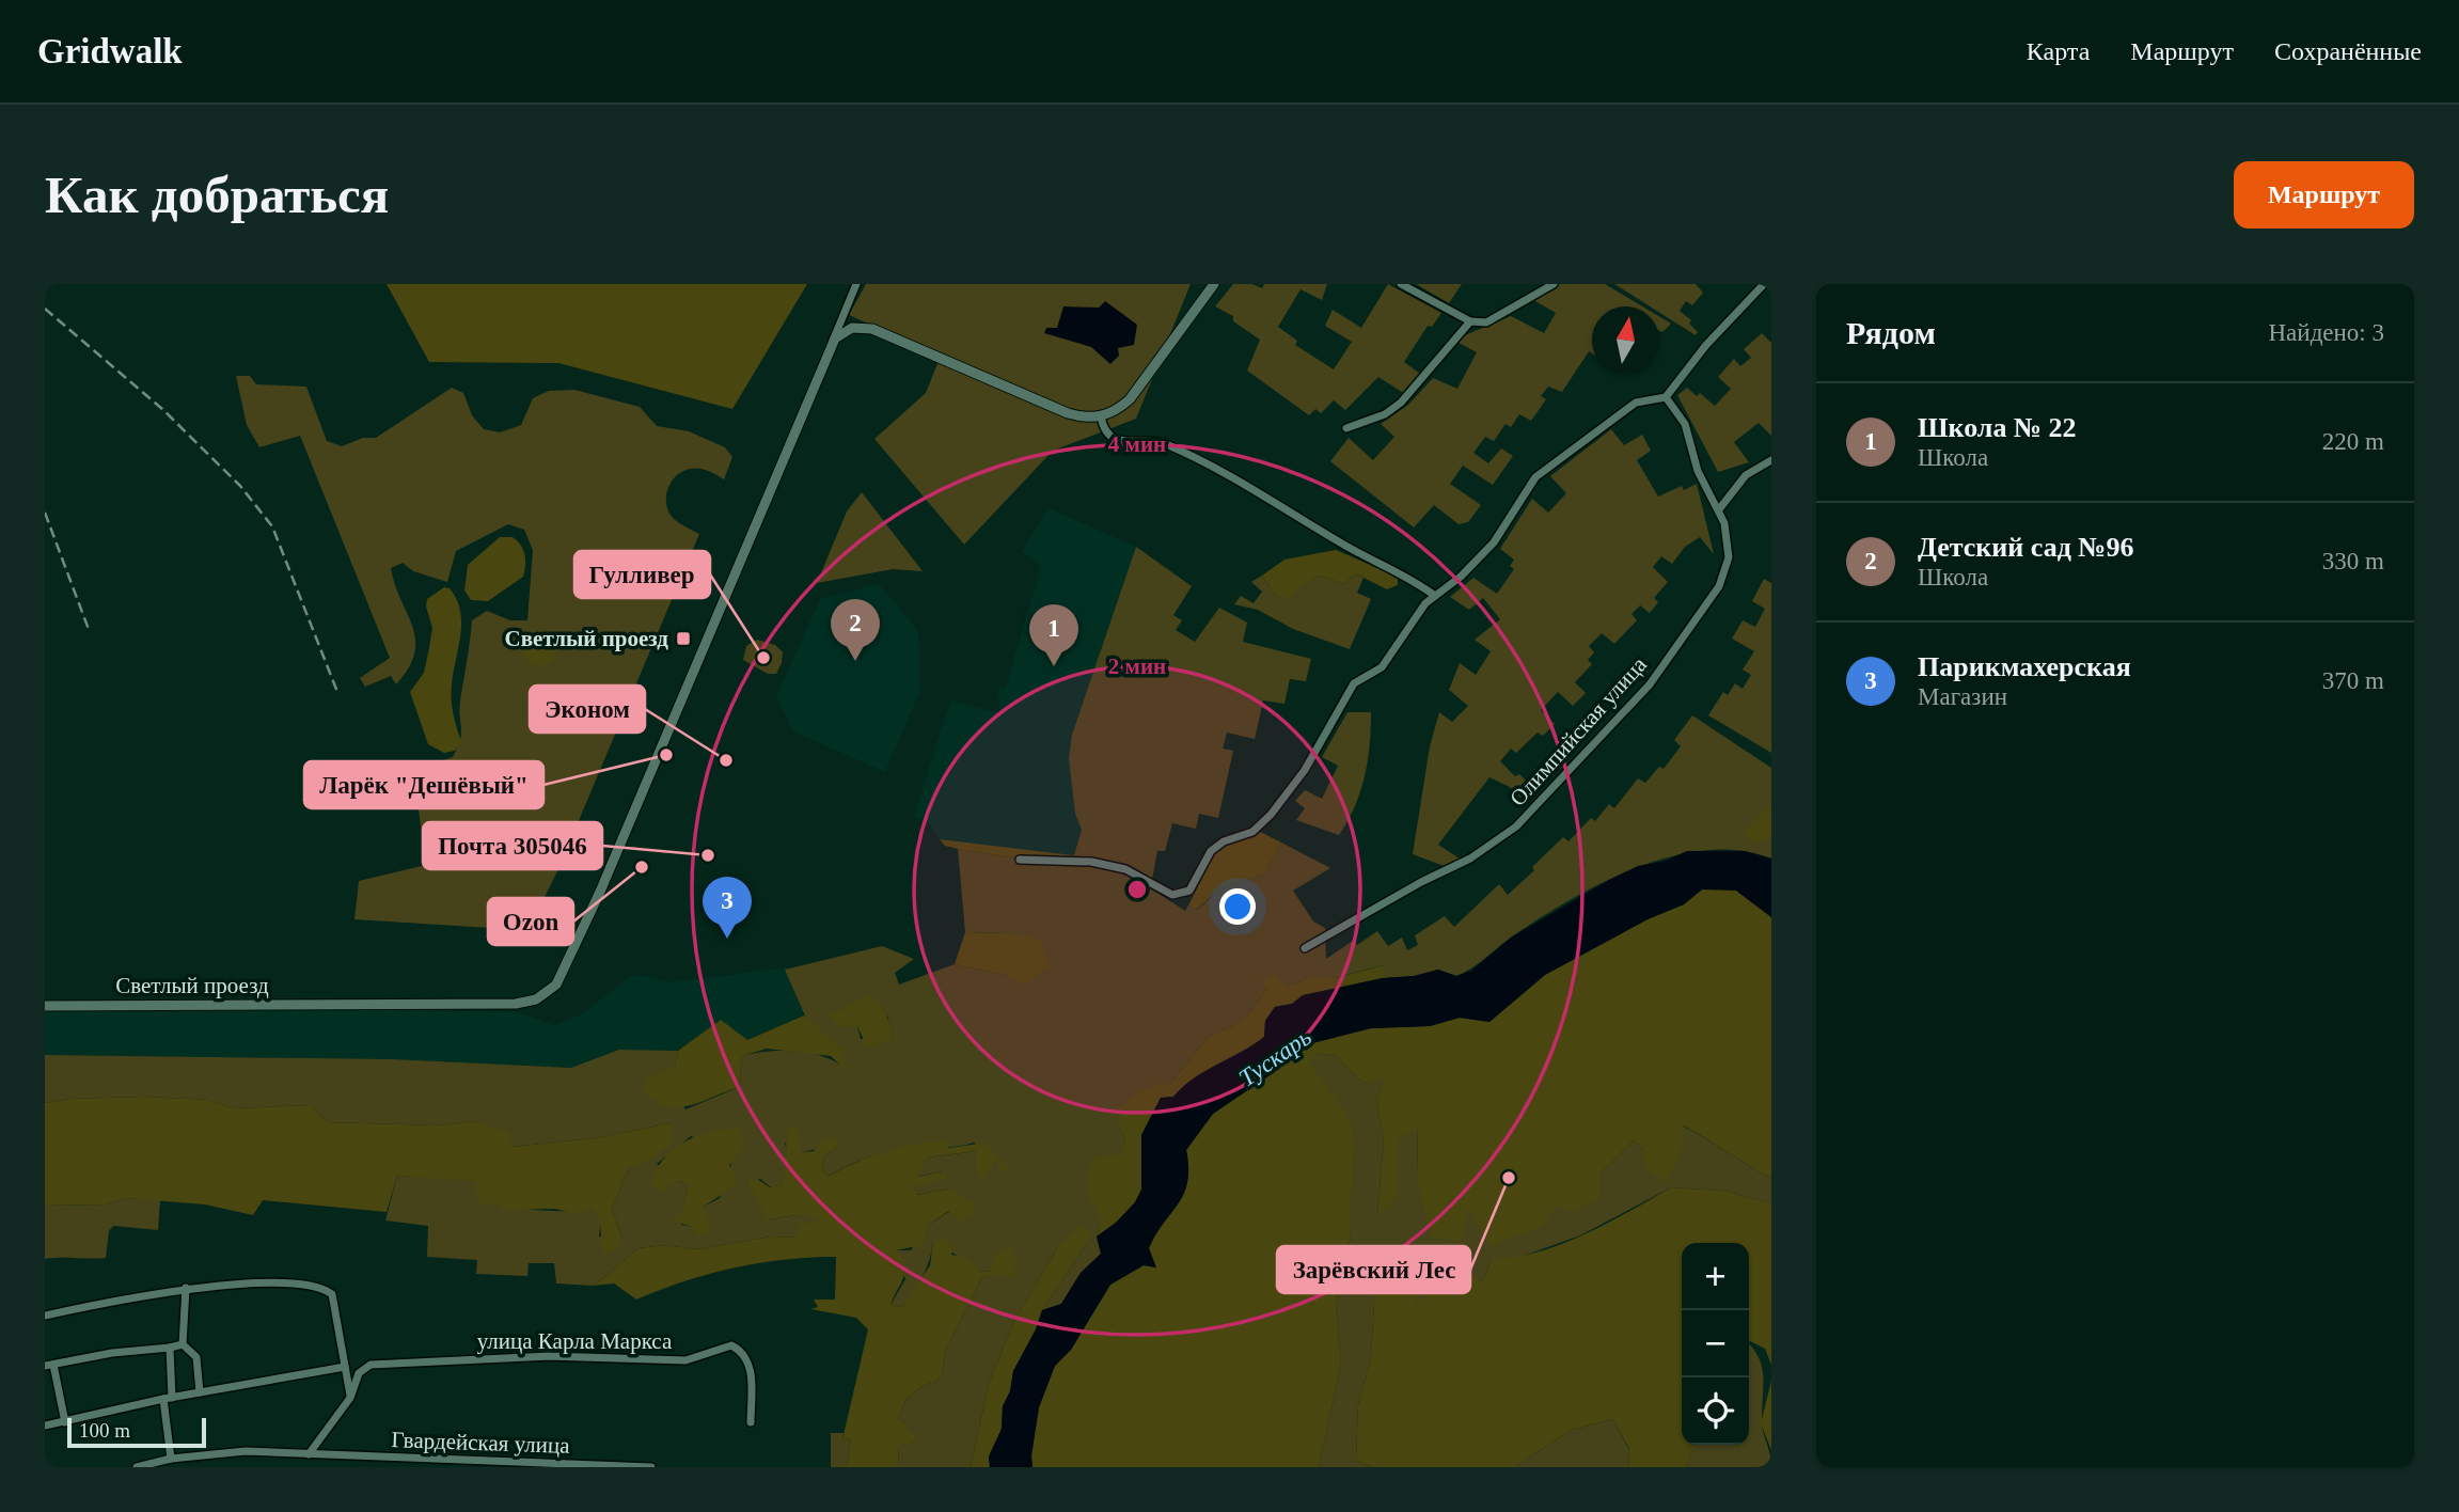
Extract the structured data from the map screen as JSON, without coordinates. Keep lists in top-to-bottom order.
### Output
{
  "streets": {
    "street": [
      "Олимпийская улица",
      "Светлый проезд",
      "улица Карла Маркса",
      "Гвардейская улица"
    ]
  },
  "crossings": [
    ["улица Карла Маркса", "Гвардейская улица"]
  ],
  "water": ["Тускарь"],
  "places": {
    "transit": ["Светлый проезд"],
    "other": [
      "Гулливер",
      "Ларёк \"Дешёвый\"",
      "Эконом",
      "Почта 305046",
      "Ozon",
      "Зарёвский Лес"
    ]
  },
  "scale_bar": "100 m",
  "north": "top",
  "page": {
    "header": "Gridwalk",
    "nav": ["Карта", "Маршрут", "Сохранённые"],
    "buttons": "Маршрут",
    "title": "Как добраться",
    "heading": ["Рядом", "Найдено: 3"],
    "list": [
      {
        "mark": "1",
        "name": "Школа № 22",
        "note": "Школа",
        "value": "220 m"
      },
      {
        "mark": "2",
        "name": "Детский сад №96",
        "note": "Школа",
        "value": "330 m"
      },
      {
        "mark": "3",
        "name": "Парикмахерская",
        "note": "Магазин",
        "value": "370 m"
      }
    ],
    "pins": ["2", "1", "3"],
    "map_buttons": ["+", "−"],
    "scale": "100 m"
  },
  "rings": ["4 мин", "2 мин"]
}
